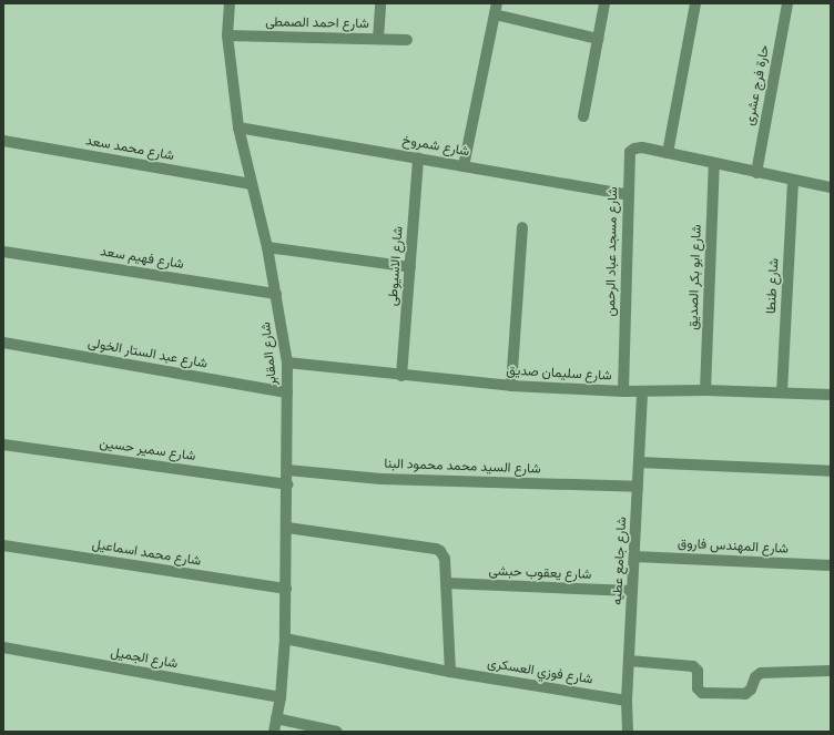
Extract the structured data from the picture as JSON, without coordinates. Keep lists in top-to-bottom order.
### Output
{
  "streets": {
    "street": [
      "شارع احمد الصمطى",
      "حارة فرج عشرى",
      "شارع شمروخ",
      "شارع محمد سعد",
      "شارع مسجد عباد الرحمن",
      "شارع فهيم سعد",
      "شارع الاسيوطى",
      "شارع ابو بكر الصديق",
      "شارع طنطا",
      "شارع عبد الستار الخولى",
      "شارع المقابر",
      "شارع سليمان صديق",
      "شارع سمير حسين",
      "شارع السيد محمد محمود البنا",
      "شارع المهندس فاروق",
      "شارع محمد اسماعيل",
      "شارع جامع عطيه",
      "شارع يعقوب حبشى",
      "شارع الجميل",
      "شارع فوزي العسكرى"
    ]
  },
  "crossings": [
    ["شارع احمد الصمطى", "شارع المقابر"],
    ["شارع شمروخ", "شارع مسجد عباد الرحمن"],
    ["شارع شمروخ", "شارع الاسيوطى"],
    ["شارع شمروخ", "شارع المقابر"],
    ["شارع محمد سعد", "شارع المقابر"],
    ["شارع مسجد عباد الرحمن", "شارع سليمان صديق"],
    ["شارع فهيم سعد", "شارع المقابر"],
    ["شارع الاسيوطى", "شارع سليمان صديق"],
    ["شارع ابو بكر الصديق", "شارع سليمان صديق"],
    ["شارع طنطا", "شارع سليمان صديق"],
    ["شارع عبد الستار الخولى", "شارع المقابر"],
    ["شارع المقابر", "شارع سليمان صديق"],
    ["شارع المقابر", "شارع سمير حسين"],
    ["شارع المقابر", "شارع السيد محمد محمود البنا"],
    ["شارع المقابر", "شارع محمد اسماعيل"],
    ["شارع المقابر", "شارع الجميل"],
    ["شارع المقابر", "شارع فوزي العسكرى"],
    ["شارع سليمان صديق", "شارع جامع عطيه"],
    ["شارع السيد محمد محمود البنا", "شارع جامع عطيه"],
    ["شارع المهندس فاروق", "شارع جامع عطيه"],
    ["شارع جامع عطيه", "شارع يعقوب حبشى"],
    ["شارع جامع عطيه", "شارع فوزي العسكرى"]
  ]
}
